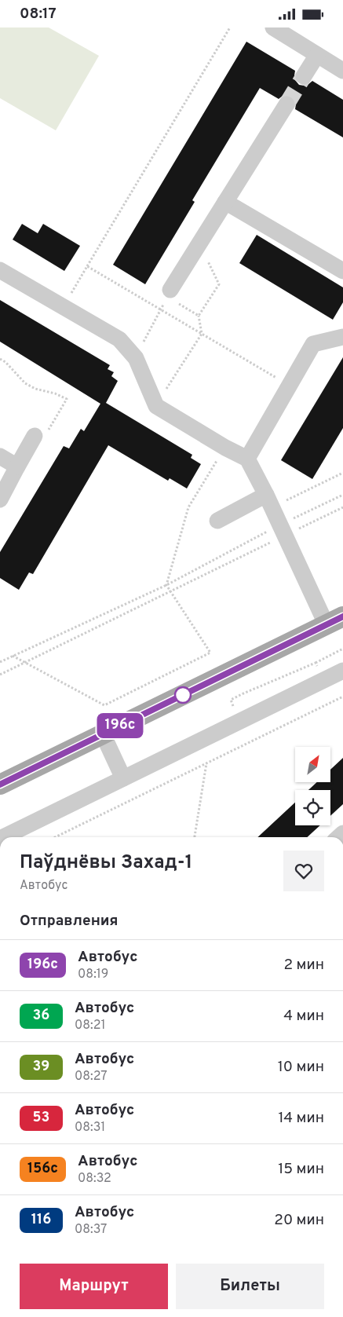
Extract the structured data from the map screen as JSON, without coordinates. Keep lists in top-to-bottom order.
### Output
{
  "lines": ["bus line 196с"],
  "north": "top right",
  "page": {
    "status": "08:17",
    "on_map": "196с",
    "heading": [
      ["Паўднёвы Захад-1", "Автобус"],
      "Отправления"
    ],
    "list": [
      {
        "mark": "196с",
        "name": "Автобус",
        "note": "08:19",
        "value": "2 мин"
      },
      {
        "mark": "36",
        "name": "Автобус",
        "note": "08:21",
        "value": "4 мин"
      },
      {
        "mark": "39",
        "name": "Автобус",
        "note": "08:27",
        "value": "10 мин"
      },
      {
        "mark": "53",
        "name": "Автобус",
        "note": "08:31",
        "value": "14 мин"
      },
      {
        "mark": "156с",
        "name": "Автобус",
        "note": "08:32",
        "value": "15 мин"
      },
      {
        "mark": "116",
        "name": "Автобус",
        "note": "08:37",
        "value": "20 мин"
      }
    ],
    "buttons": ["Маршрут", "Билеты"]
  }
}
